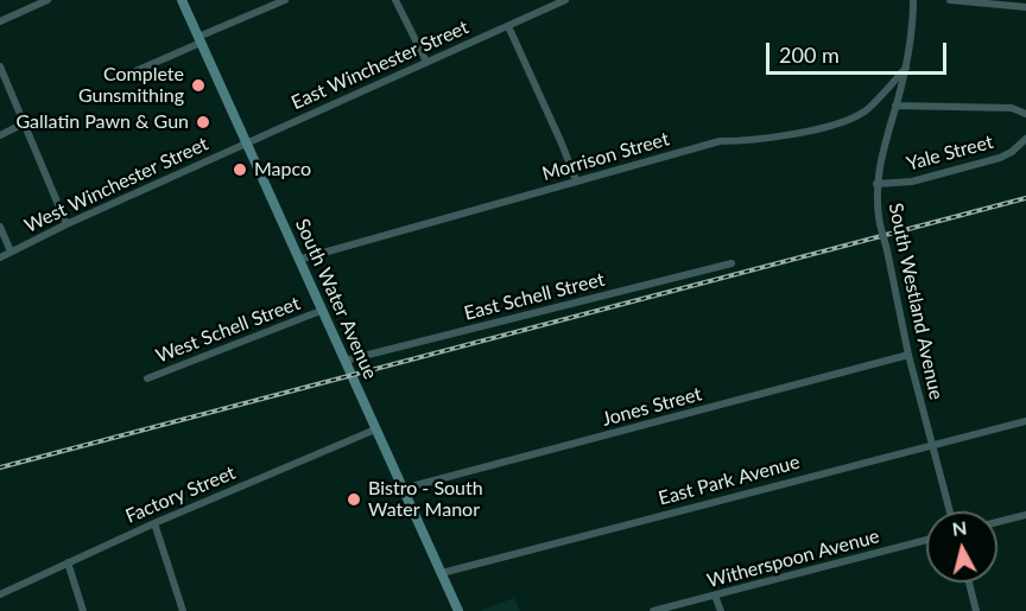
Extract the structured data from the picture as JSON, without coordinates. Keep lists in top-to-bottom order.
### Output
{
  "streets": {
    "main road": ["South Water Avenue"],
    "street": [
      "East Winchester Street",
      "Yale Street",
      "Morrison Street",
      "West Winchester Street",
      "East Schell Street",
      "South Westland Avenue",
      "West Schell Street",
      "Jones Street",
      "East Park Avenue",
      "Factory Street",
      "Witherspoon Avenue"
    ]
  },
  "crossings": [
    ["East Winchester Street", "West Winchester Street"],
    ["East Winchester Street", "South Water Avenue"],
    ["Yale Street", "South Westland Avenue"],
    ["Morrison Street", "South Water Avenue"],
    ["Morrison Street", "South Westland Avenue"],
    ["West Winchester Street", "South Water Avenue"],
    ["East Schell Street", "South Water Avenue"],
    ["South Water Avenue", "West Schell Street"],
    ["South Water Avenue", "Jones Street"],
    ["South Water Avenue", "East Park Avenue"],
    ["South Water Avenue", "Factory Street"],
    ["South Westland Avenue", "Jones Street"],
    ["South Westland Avenue", "East Park Avenue"]
  ],
  "places": [
    "Complete Gunsmithing",
    "Gallatin Pawn & Gun",
    "Mapco",
    "Bistro - South Water Manor"
  ],
  "scale_bar": "200 m",
  "north": "top"
}
